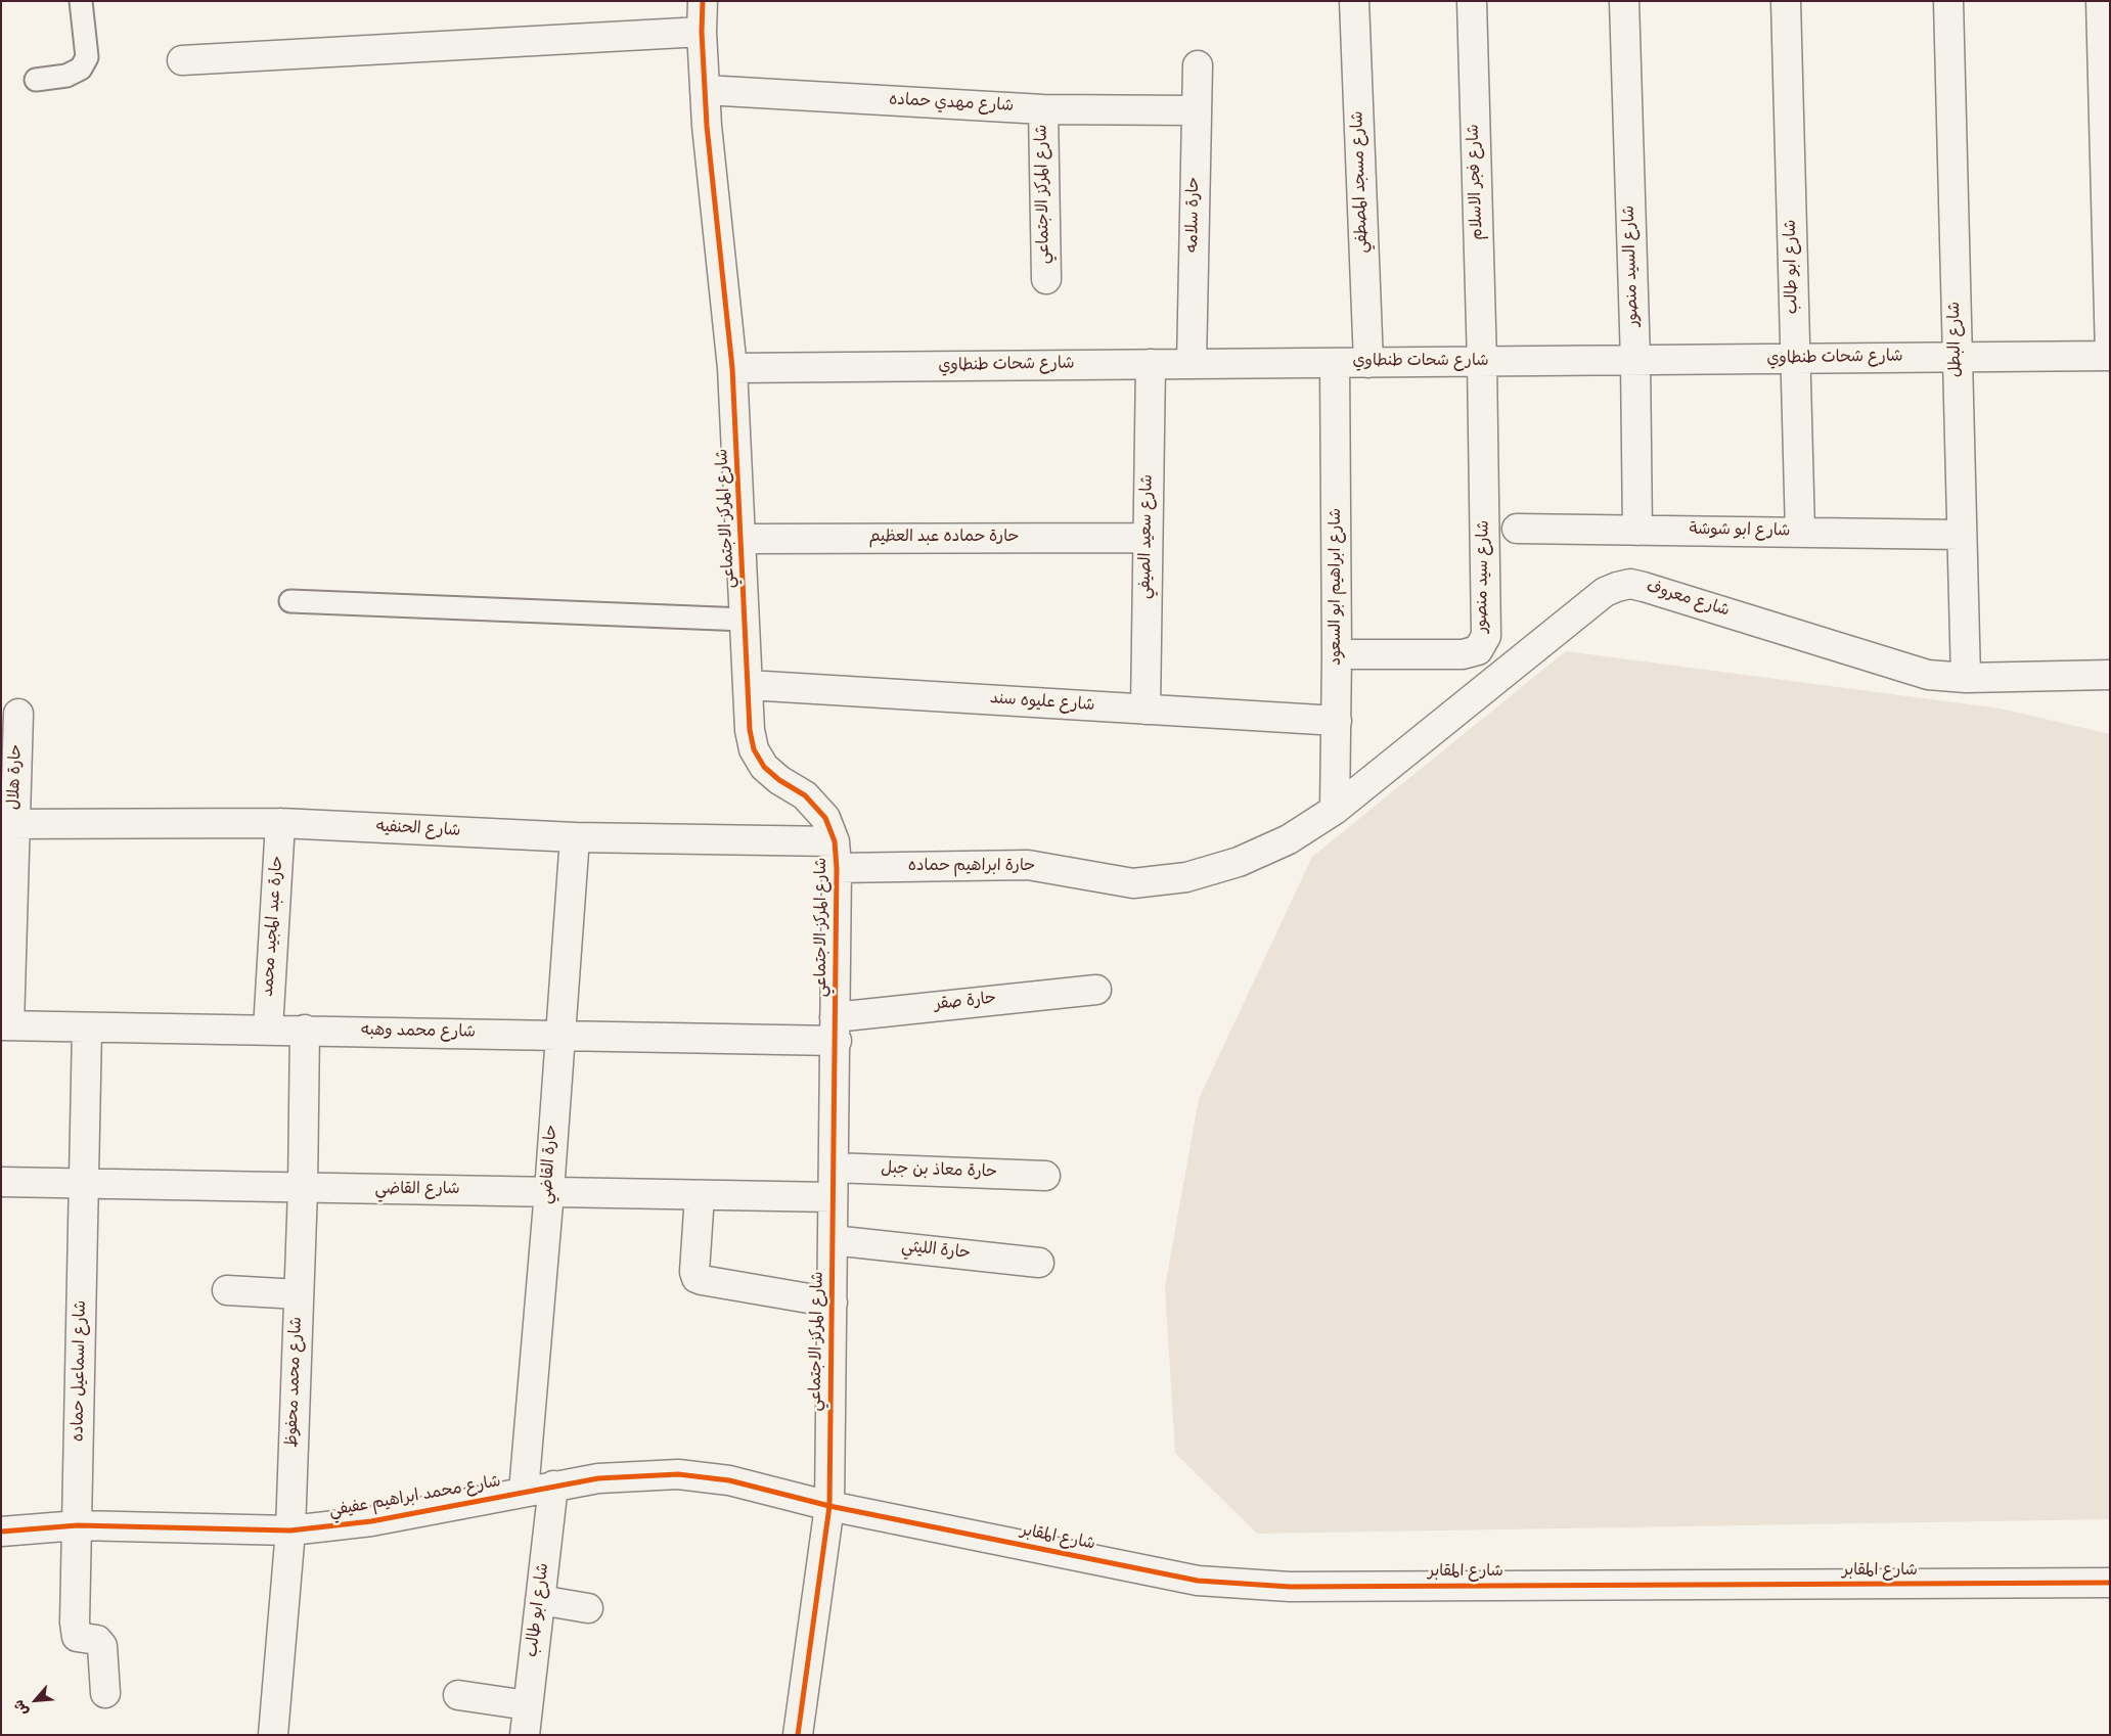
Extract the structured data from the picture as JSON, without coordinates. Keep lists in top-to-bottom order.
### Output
{
  "streets": {
    "street": [
      "شارع مهدي حماده",
      "شارع مسجد المصطفي",
      "شارع فجر الاسلام",
      "شارع المركز الاجتماعي",
      "حارة سلامه",
      "شارع السيد منصور",
      "شارع ابو طالب",
      "شارع البطل",
      "شارع شحات طنطاوي",
      "شارع ابو شوشة",
      "شارع سعيد الصيفي",
      "حارة حماده عبد العظيم",
      "شارع سيد منصور",
      "شارع ابراهيم ابو السعود",
      "شارع معروف",
      "شارع عليوه سند",
      "حارة هلال",
      "شارع الحنفيه",
      "حارة ابراهيم حماده",
      "حارة عبد المجيد محمد",
      "حارة صقر",
      "شارع محمد وهبه",
      "حارة القاضي",
      "حارة معاذ بن جبل",
      "شارع القاضي",
      "حارة الليثي",
      "شارع اسماعيل حماده",
      "شارع محمد محفوظ",
      "شارع محمد ابراهيم عفيفي",
      "شارع المقابر"
    ]
  },
  "crossings": [
    ["شارع مهدي حماده", "شارع المركز الاجتماعي"],
    ["شارع مهدي حماده", "حارة سلامه"],
    ["شارع مسجد المصطفي", "شارع شحات طنطاوي"],
    ["شارع فجر الاسلام", "شارع شحات طنطاوي"],
    ["شارع فجر الاسلام", "شارع سيد منصور"],
    ["شارع المركز الاجتماعي", "شارع شحات طنطاوي"],
    ["شارع المركز الاجتماعي", "حارة حماده عبد العظيم"],
    ["شارع المركز الاجتماعي", "شارع عليوه سند"],
    ["شارع المركز الاجتماعي", "شارع الحنفيه"],
    ["شارع المركز الاجتماعي", "حارة ابراهيم حماده"],
    ["شارع المركز الاجتماعي", "حارة صقر"],
    ["شارع المركز الاجتماعي", "شارع محمد وهبه"],
    ["شارع المركز الاجتماعي", "حارة معاذ بن جبل"],
    ["شارع المركز الاجتماعي", "شارع القاضي"],
    ["شارع المركز الاجتماعي", "حارة الليثي"],
    ["شارع المركز الاجتماعي", "شارع محمد ابراهيم عفيفي"],
    ["شارع المركز الاجتماعي", "شارع المقابر"],
    ["حارة سلامه", "شارع شحات طنطاوي"],
    ["شارع السيد منصور", "شارع شحات طنطاوي"],
    ["شارع السيد منصور", "شارع ابو شوشة"],
    ["شارع ابو طالب", "شارع شحات طنطاوي"],
    ["شارع ابو طالب", "شارع ابو شوشة"],
    ["شارع ابو طالب", "شارع محمد ابراهيم عفيفي"],
    ["شارع البطل", "شارع شحات طنطاوي"],
    ["شارع البطل", "شارع ابو شوشة"],
    ["شارع البطل", "شارع معروف"],
    ["شارع شحات طنطاوي", "شارع سعيد الصيفي"],
    ["شارع شحات طنطاوي", "شارع سيد منصور"],
    ["شارع شحات طنطاوي", "شارع ابراهيم ابو السعود"],
    ["شارع سعيد الصيفي", "حارة حماده عبد العظيم"],
    ["شارع سعيد الصيفي", "شارع عليوه سند"],
    ["شارع سيد منصور", "شارع ابراهيم ابو السعود"],
    ["شارع ابراهيم ابو السعود", "شارع معروف"],
    ["شارع ابراهيم ابو السعود", "شارع عليوه سند"],
    ["شارع ابراهيم ابو السعود", "حارة ابراهيم حماده"],
    ["شارع معروف", "حارة ابراهيم حماده"],
    ["حارة هلال", "شارع الحنفيه"],
    ["حارة هلال", "شارع محمد وهبه"],
    ["شارع الحنفيه", "حارة ابراهيم حماده"],
    ["شارع الحنفيه", "حارة عبد المجيد محمد"],
    ["شارع الحنفيه", "حارة القاضي"],
    ["حارة عبد المجيد محمد", "شارع محمد وهبه"],
    ["حارة صقر", "شارع محمد وهبه"],
    ["شارع محمد وهبه", "حارة القاضي"],
    ["شارع محمد وهبه", "شارع اسماعيل حماده"],
    ["شارع محمد وهبه", "شارع محمد محفوظ"],
    ["حارة القاضي", "شارع القاضي"],
    ["حارة القاضي", "شارع محمد ابراهيم عفيفي"],
    ["شارع القاضي", "شارع اسماعيل حماده"],
    ["شارع القاضي", "شارع محمد محفوظ"],
    ["شارع اسماعيل حماده", "شارع محمد ابراهيم عفيفي"],
    ["شارع محمد محفوظ", "شارع محمد ابراهيم عفيفي"],
    ["شارع محمد ابراهيم عفيفي", "شارع المقابر"]
  ],
  "north": "bottom left"
}
